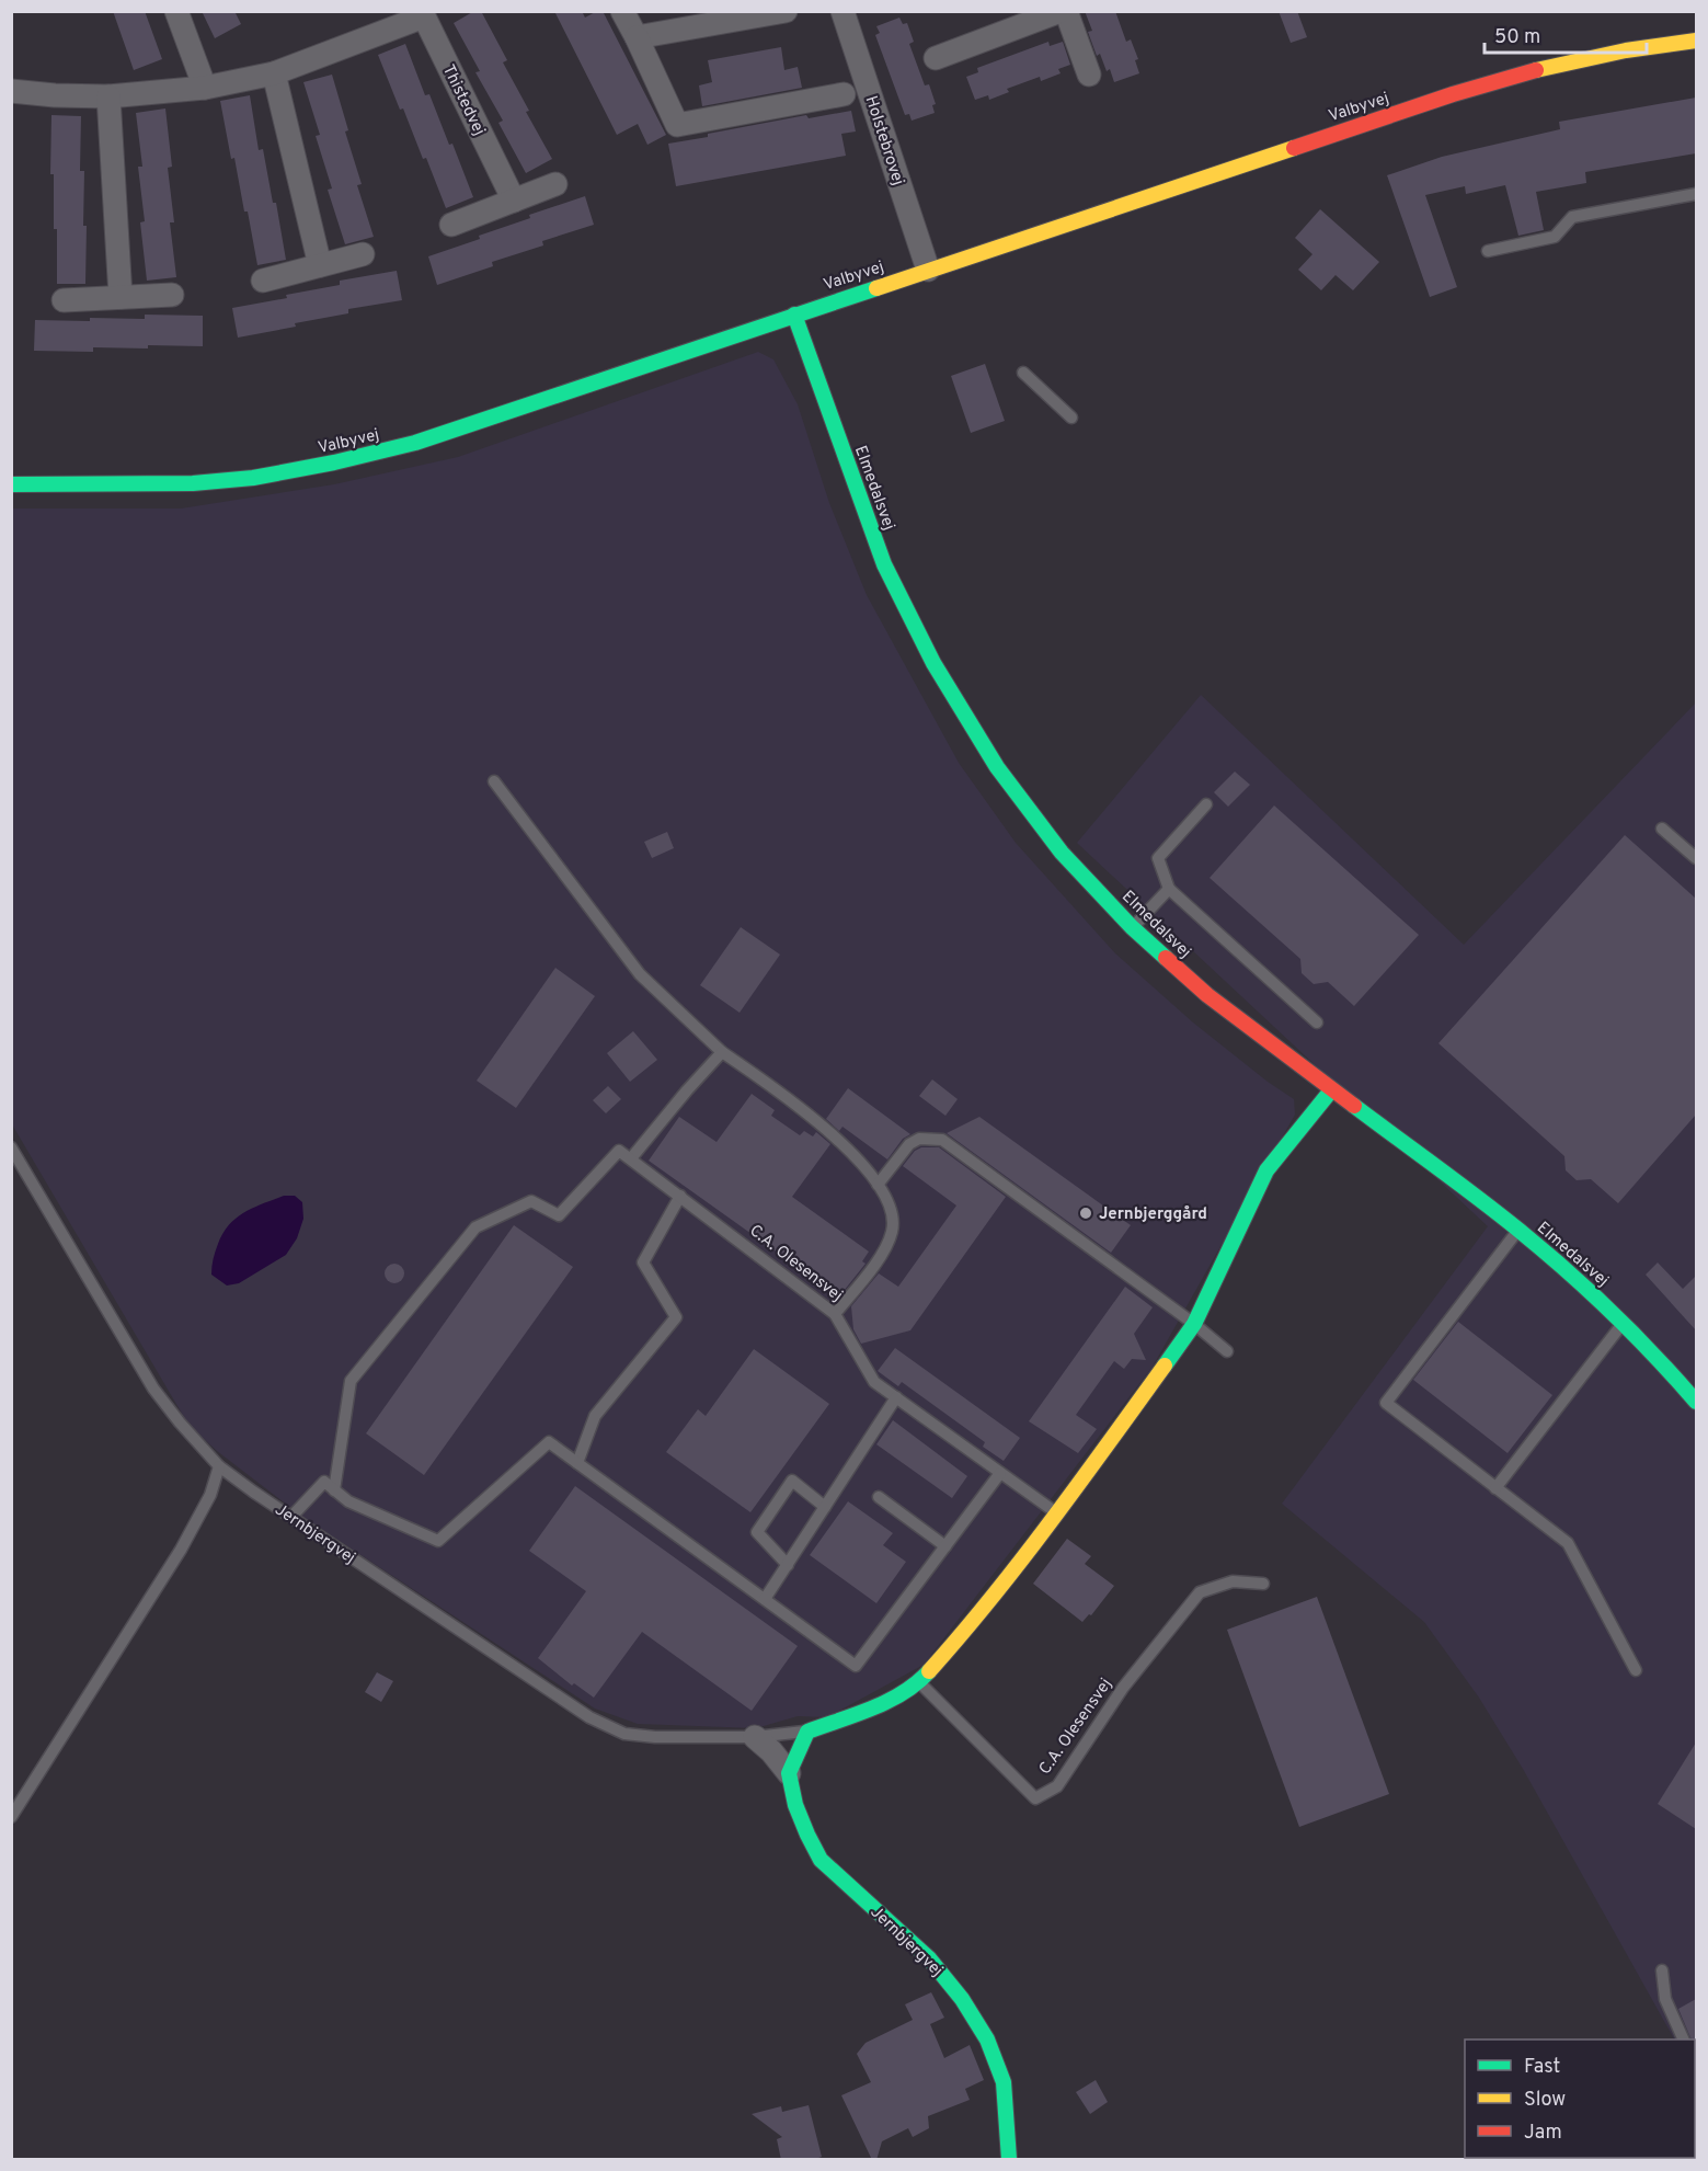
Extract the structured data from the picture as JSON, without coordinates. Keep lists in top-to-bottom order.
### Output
{
  "streets": {
    "street": [
      "Thistedvej",
      "Valbyvej",
      "Holstebrovej",
      "Elmedalsvej",
      "Jernbjergvej"
    ],
    "lane": ["C.A. Olesensvej"]
  },
  "crossings": [
    ["Valbyvej", "Holstebrovej"],
    ["Valbyvej", "Elmedalsvej"]
  ],
  "places": ["Jernbjerggård"],
  "legend": ["Fast", "Slow", "Jam"],
  "scale_bar": "50 m"
}
